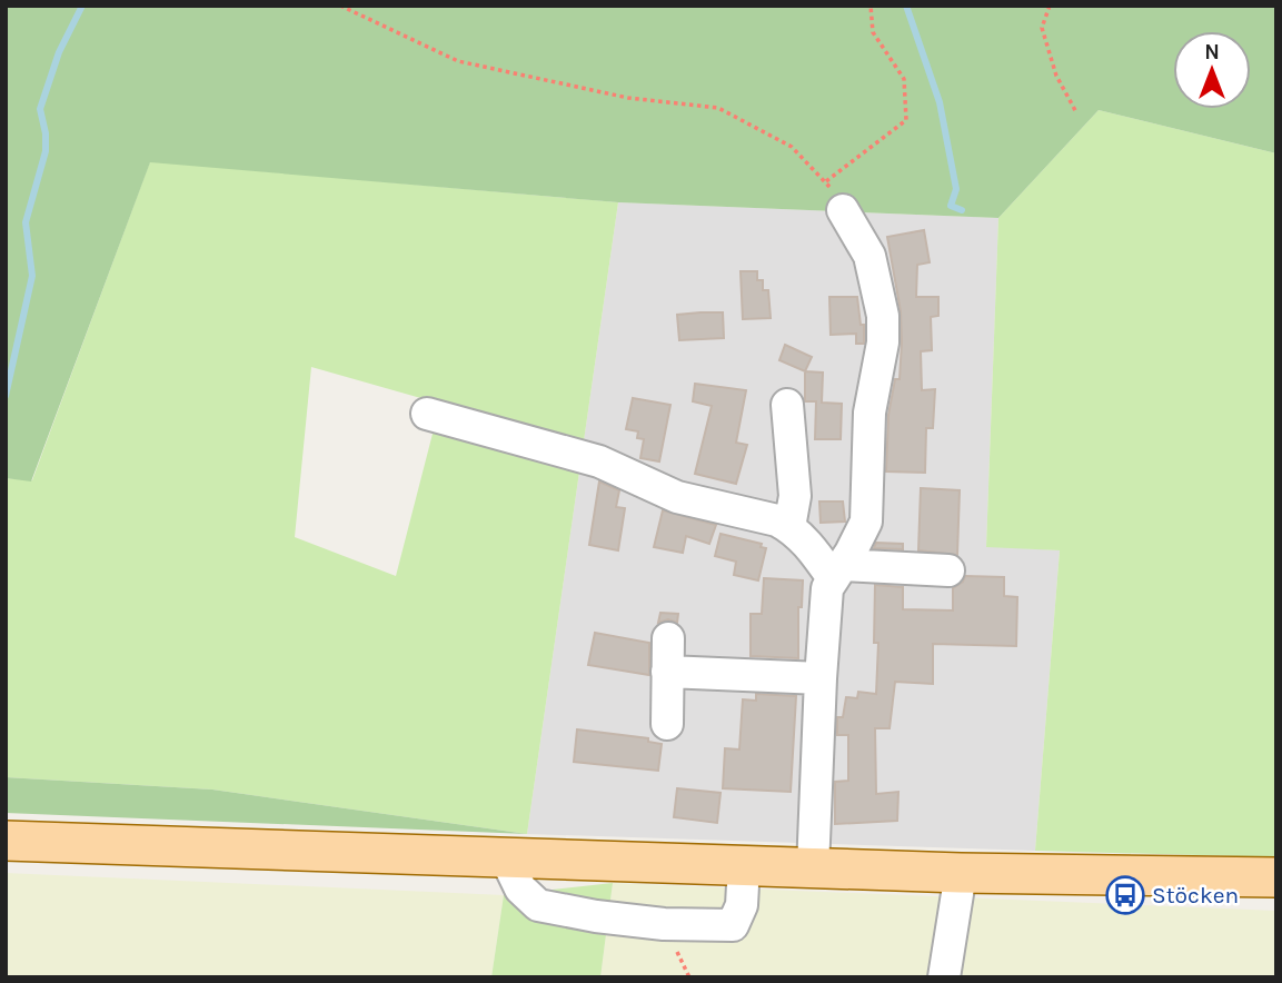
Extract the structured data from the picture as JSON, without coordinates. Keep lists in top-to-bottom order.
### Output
{
  "places": {
    "bus stop": ["Stöcken"]
  },
  "north": "top"
}
